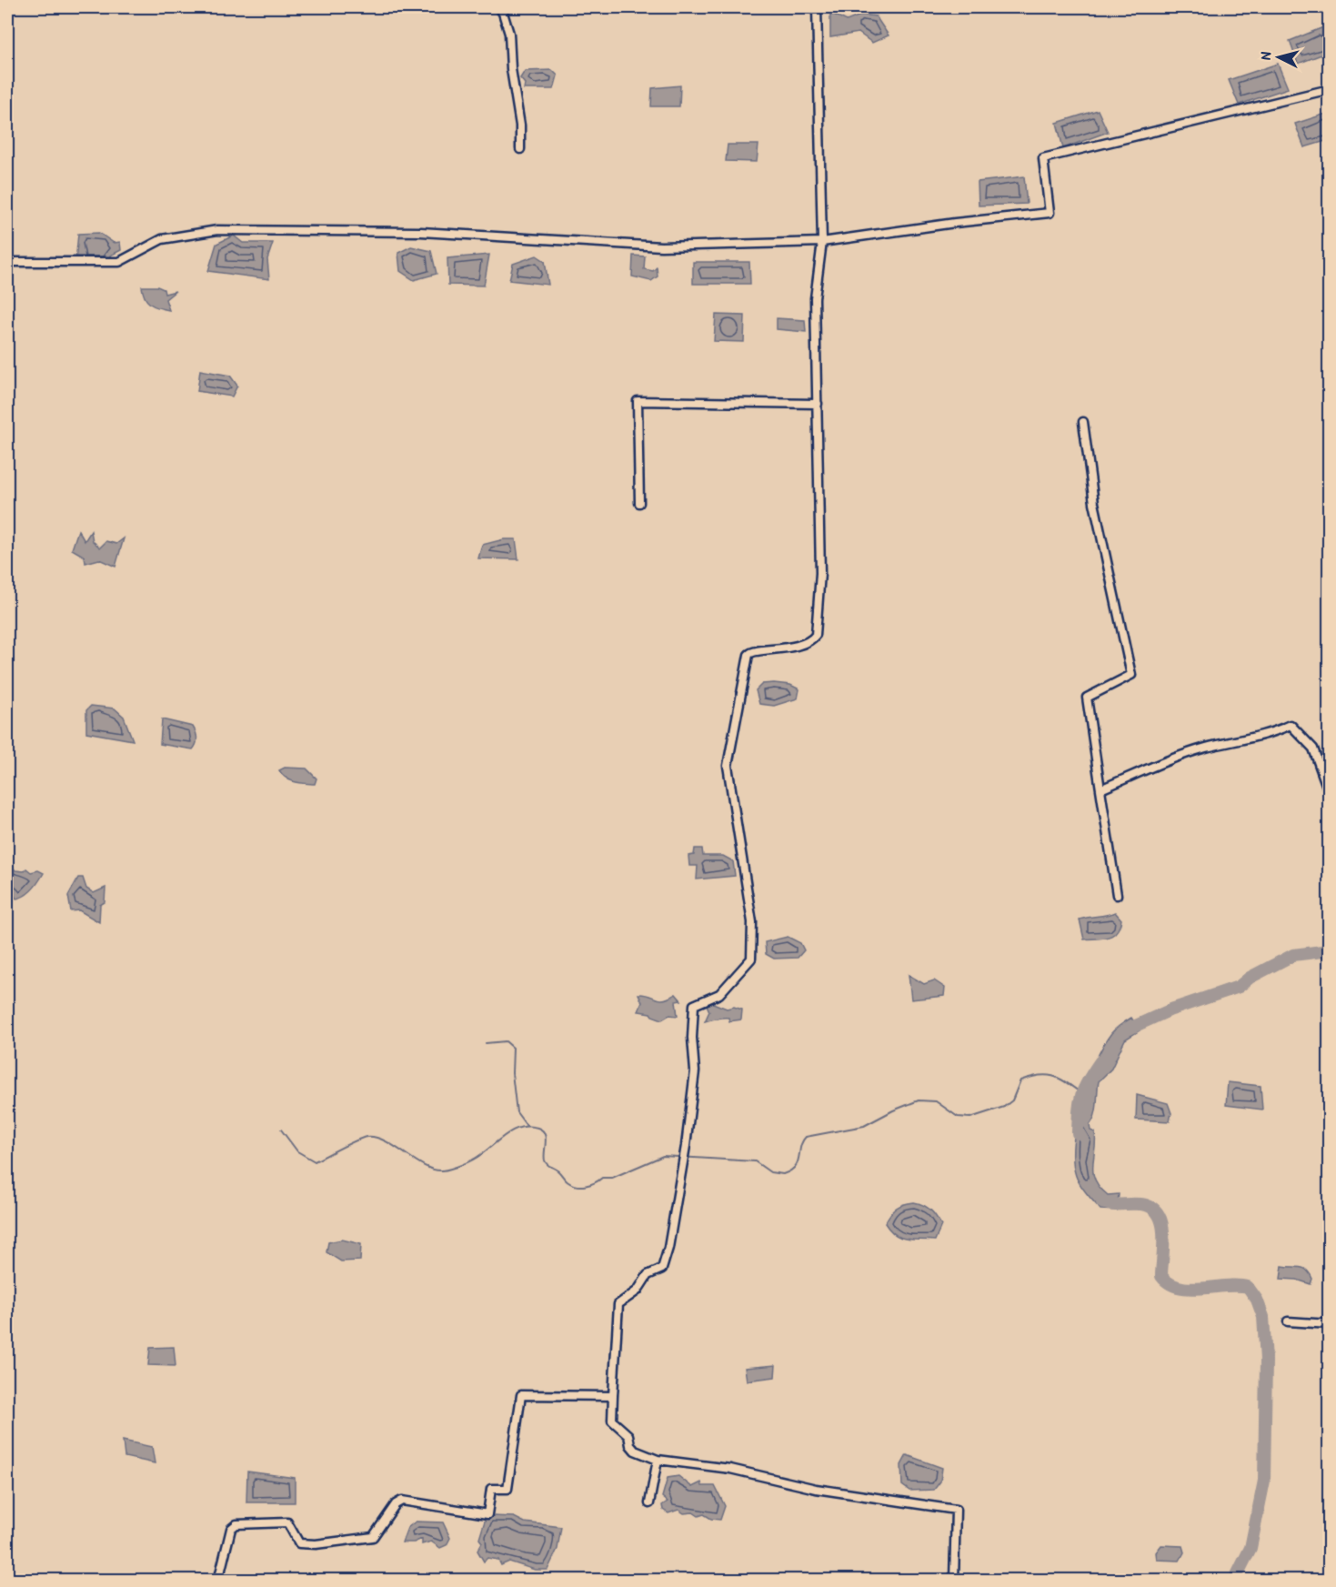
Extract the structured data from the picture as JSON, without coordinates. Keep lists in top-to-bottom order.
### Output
{
  "north": "left"
}
